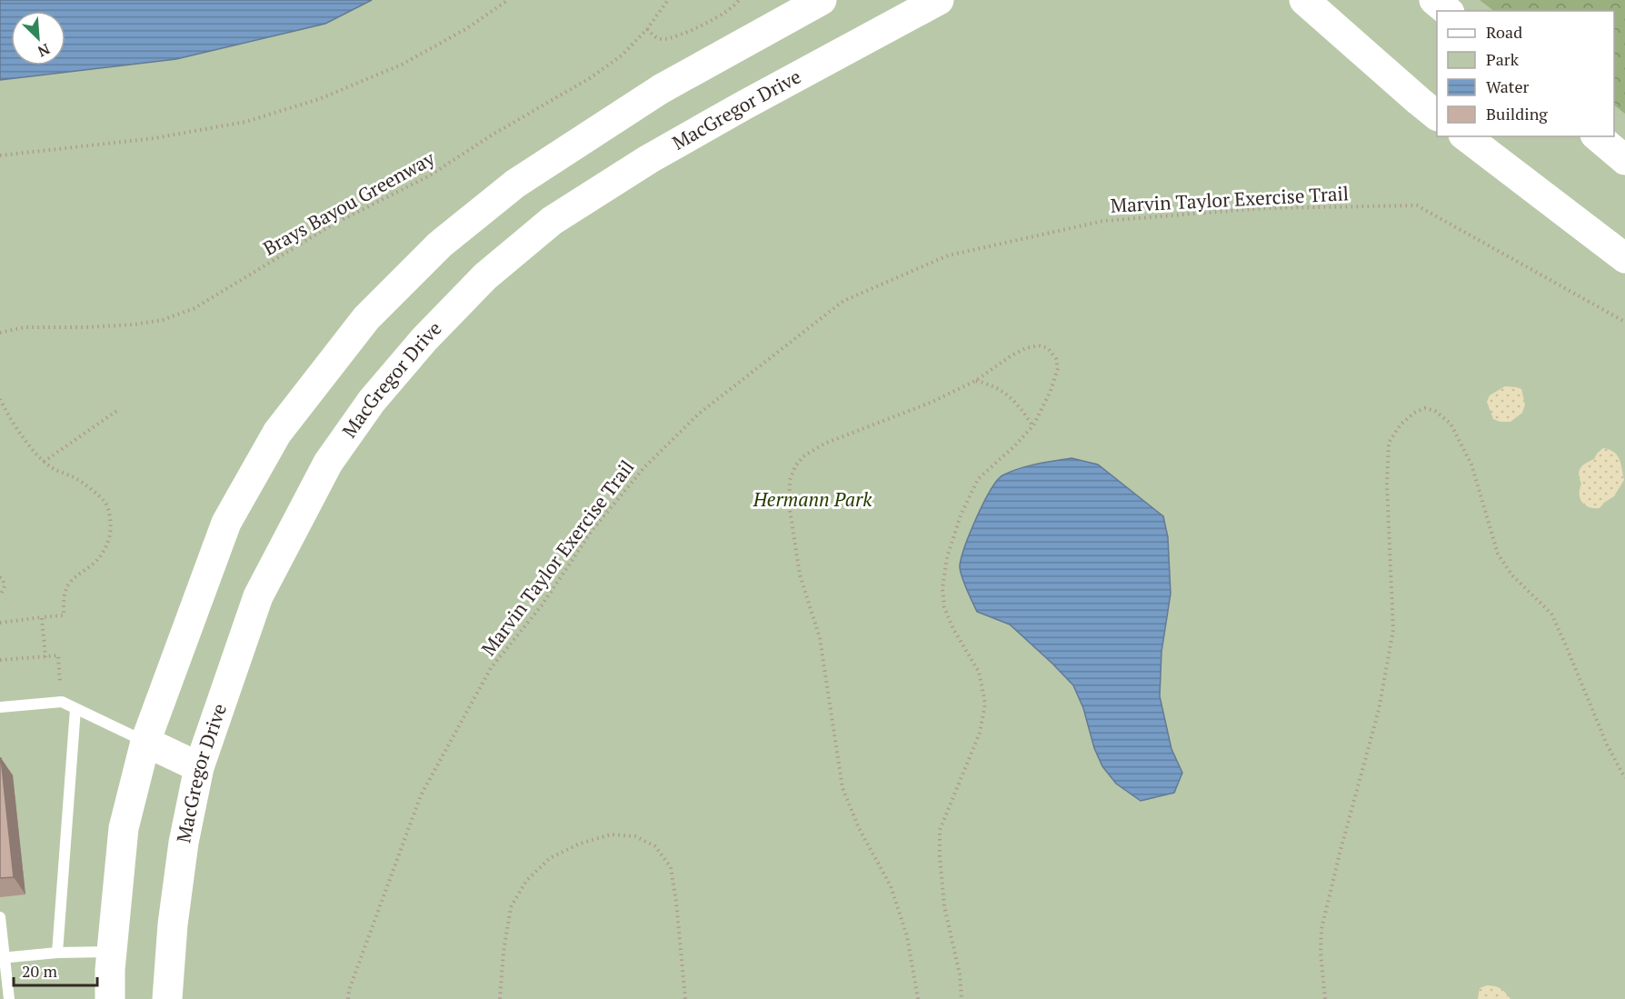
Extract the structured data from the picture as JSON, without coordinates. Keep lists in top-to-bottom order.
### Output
{
  "streets": {
    "main road": ["MacGregor Drive"],
    "path": ["Marvin Taylor Exercise Trail", "Brays Bayou Greenway"]
  },
  "parks": ["Hermann Park"],
  "legend": [
    "Road",
    "Park",
    "Water",
    "Building"
  ],
  "scale_bar": "20 m",
  "north": "bottom right"
}
